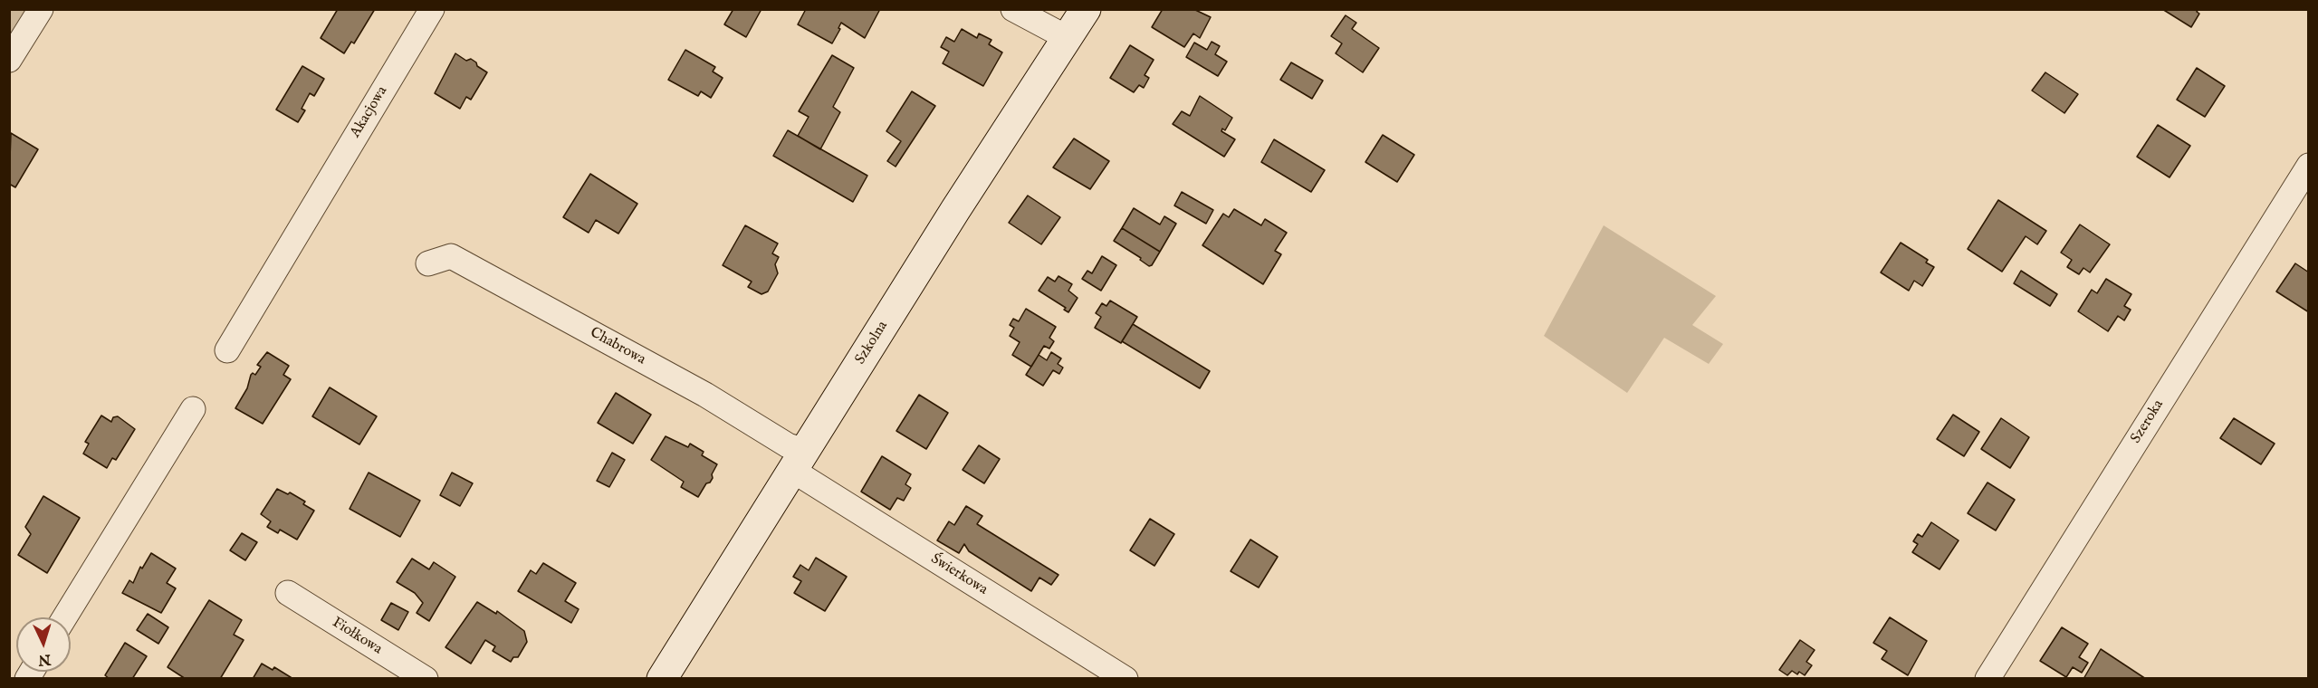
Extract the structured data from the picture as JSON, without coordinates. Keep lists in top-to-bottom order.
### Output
{
  "streets": {
    "street": [
      "Akacjowa",
      "Szkolna",
      "Chabrowa",
      "Szeroka",
      "Świerkowa",
      "Fiołkowa"
    ]
  },
  "crossings": [
    ["Szkolna", "Chabrowa"],
    ["Szkolna", "Świerkowa"],
    ["Chabrowa", "Świerkowa"]
  ],
  "north": "bottom"
}
